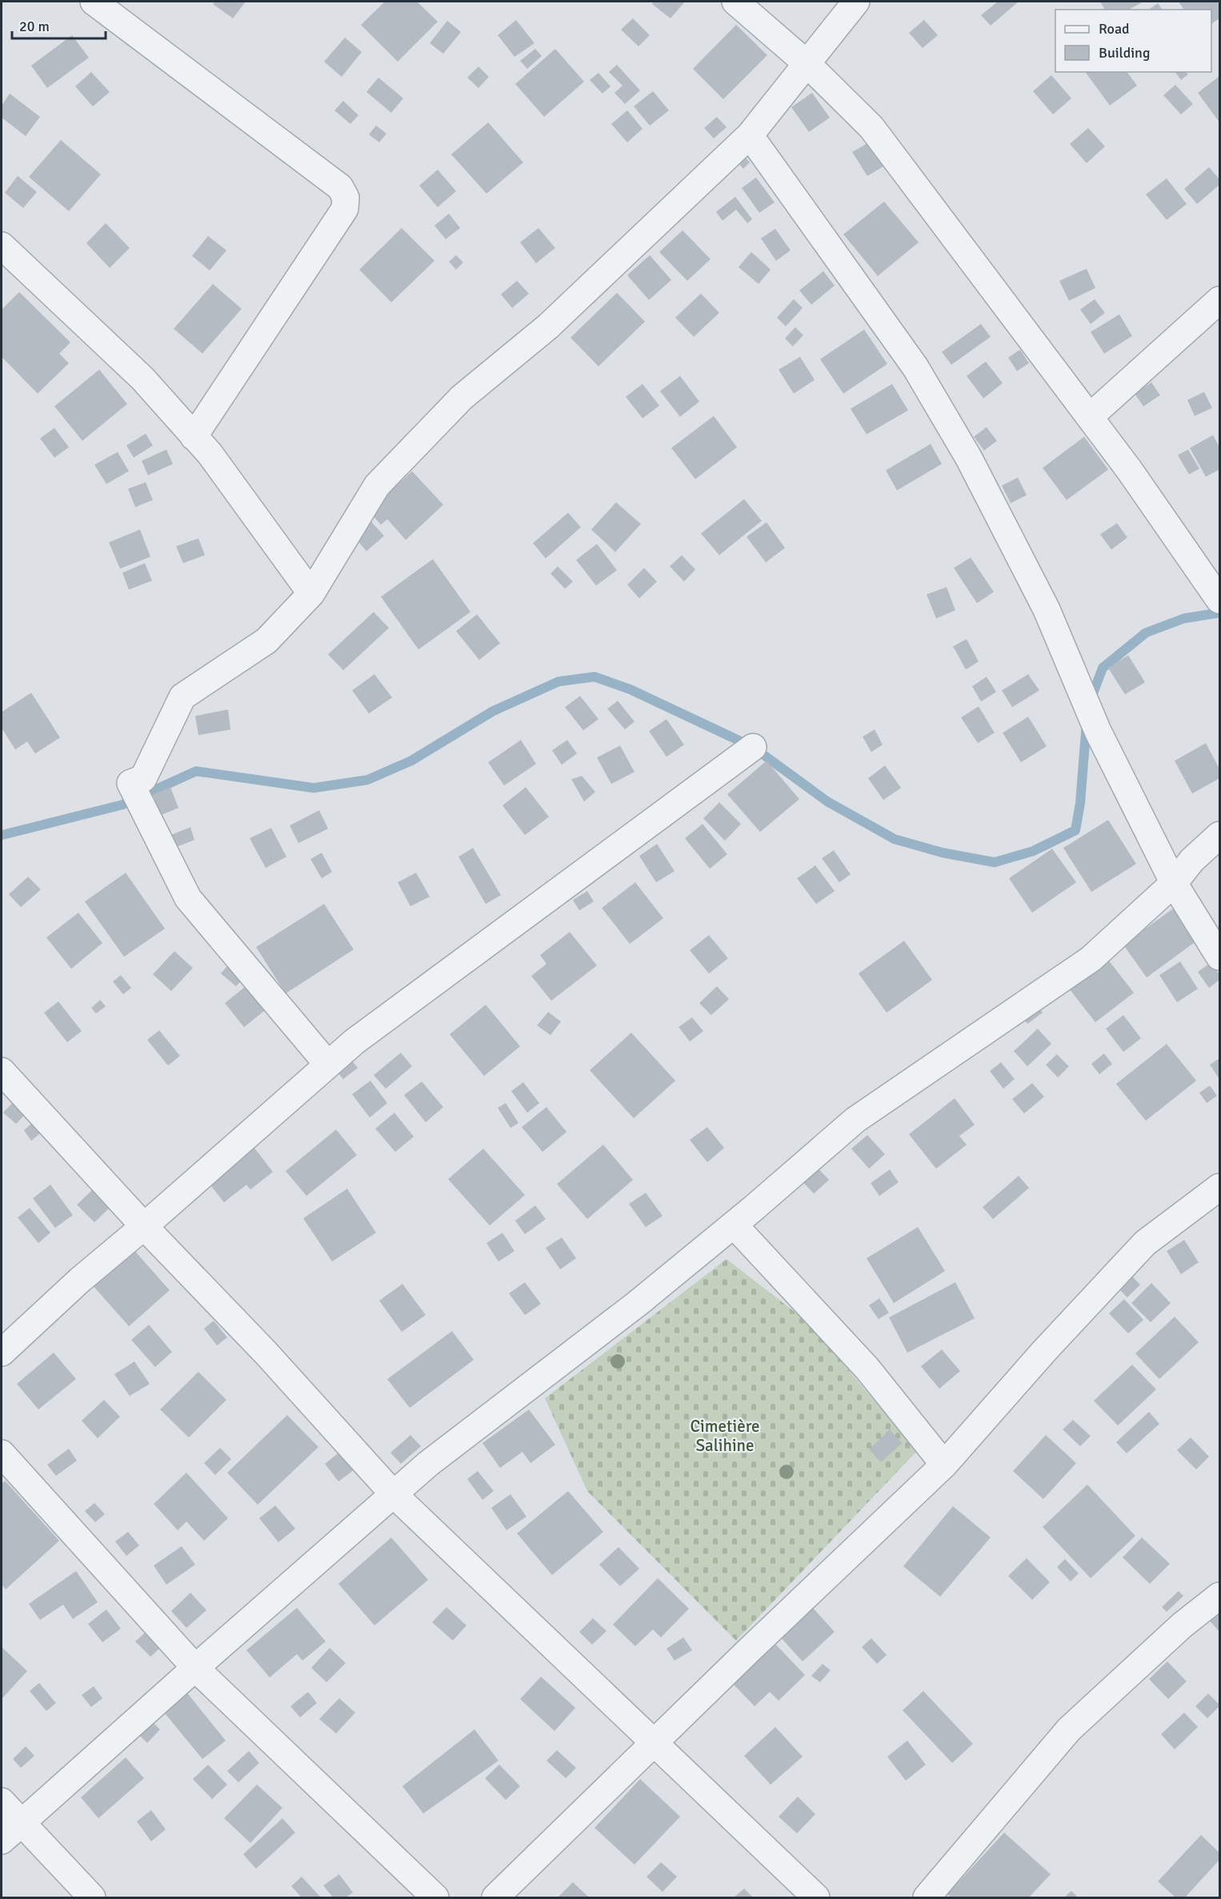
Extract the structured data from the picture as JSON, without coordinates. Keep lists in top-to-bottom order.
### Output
{
  "parks": ["Cimetière Salihine"],
  "legend": ["Road", "Building"],
  "scale_bar": "20 m"
}
